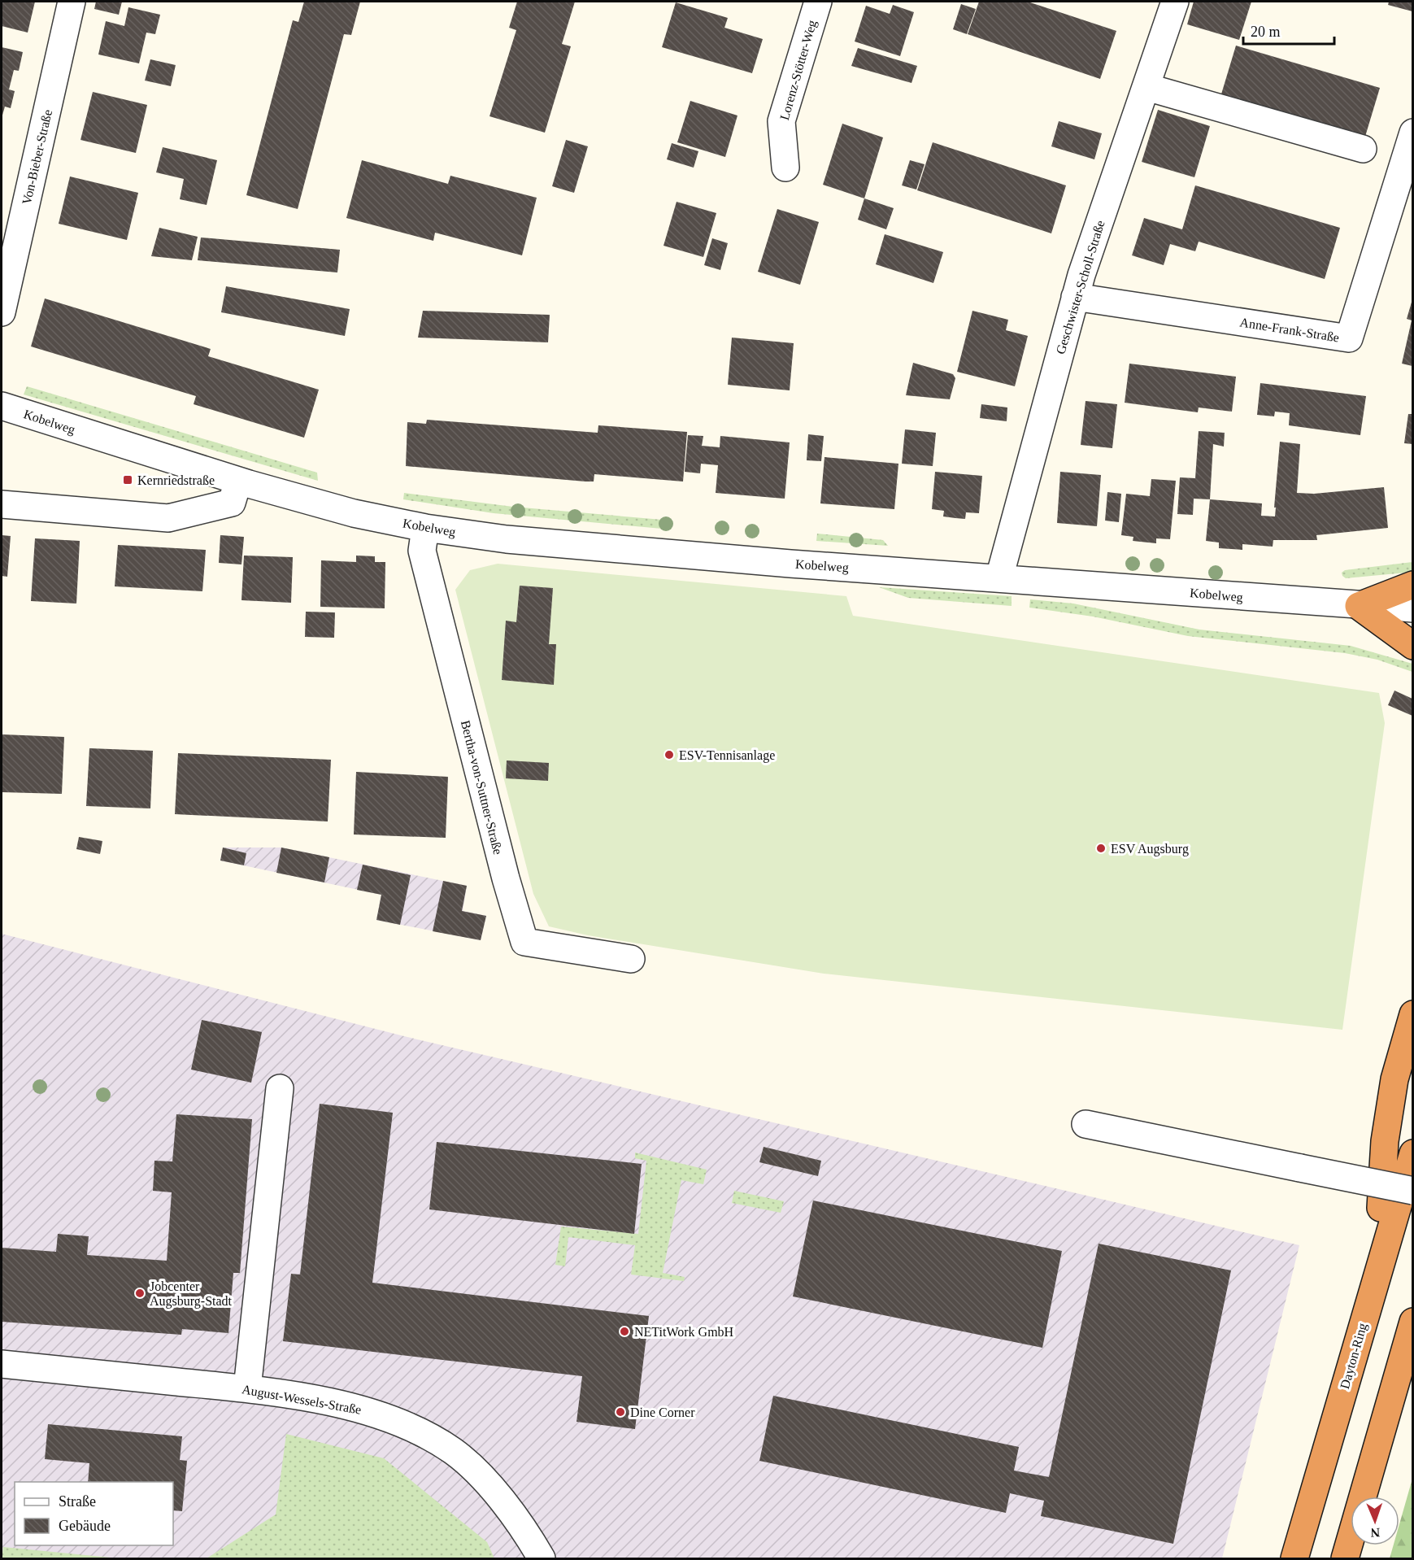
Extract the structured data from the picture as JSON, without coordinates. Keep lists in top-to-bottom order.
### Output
{
  "streets": {
    "highway": ["Dayton-Ring"],
    "street": [
      "Lorenz-Stötter-Weg",
      "Von-Bieber-Straße",
      "Geschwister-Scholl-Straße",
      "Anne-Frank-Straße",
      "Kobelweg",
      "Bertha-von-Suttner-Straße",
      "August-Wessels-Straße"
    ]
  },
  "crossings": [
    ["Geschwister-Scholl-Straße", "Anne-Frank-Straße"],
    ["Geschwister-Scholl-Straße", "Kobelweg"],
    ["Kobelweg", "Bertha-von-Suttner-Straße"]
  ],
  "places": {
    "transit": ["Kernriedstraße"],
    "other": [
      "ESV-Tennisanlage",
      "ESV Augsburg",
      "Jobcenter Augsburg-Stadt",
      "NETitWork GmbH",
      "Dine Corner"
    ]
  },
  "legend": ["Straße", "Gebäude"],
  "scale_bar": "20 m",
  "north": "bottom"
}
